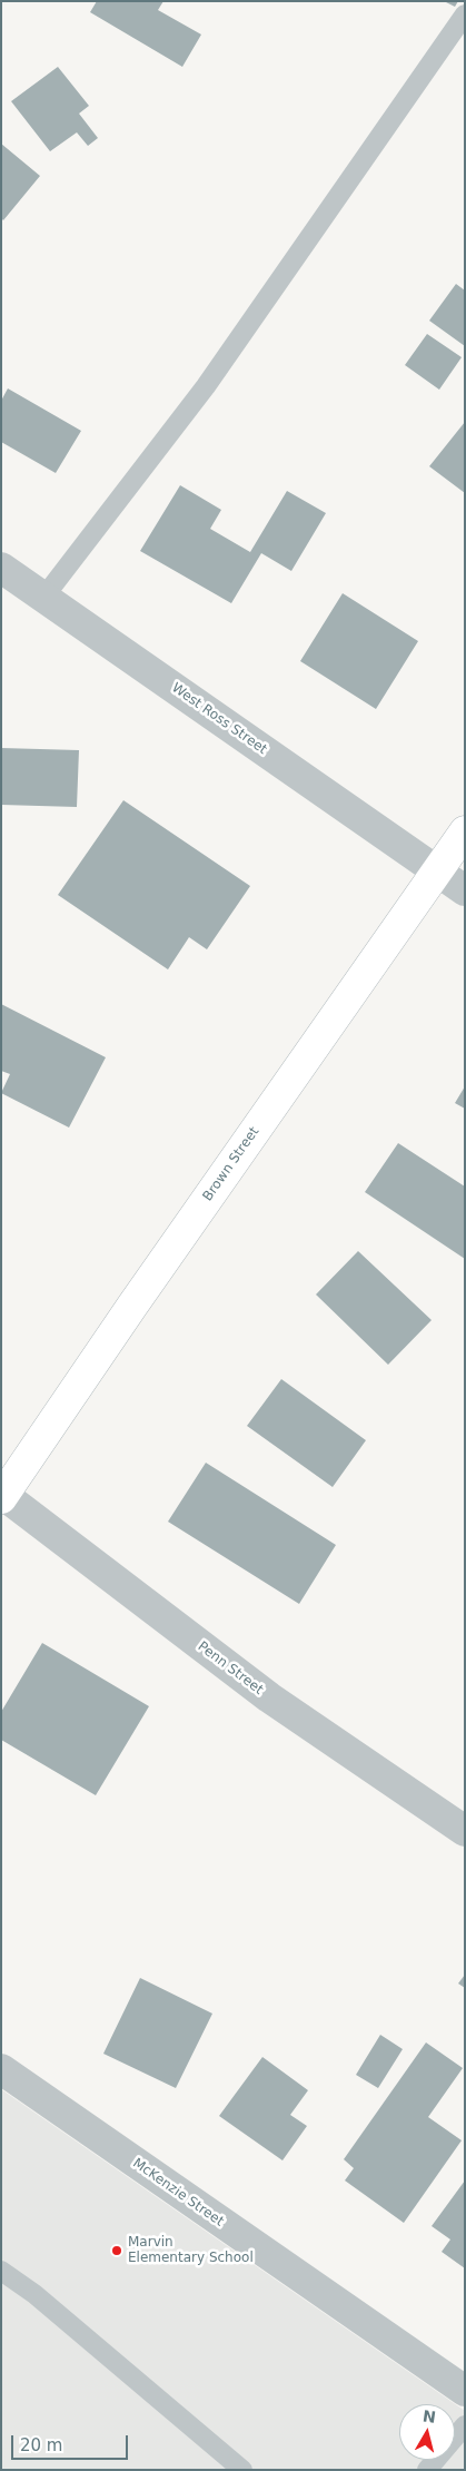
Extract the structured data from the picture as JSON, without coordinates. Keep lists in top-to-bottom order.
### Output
{
  "streets": {
    "main road": ["Brown Street"],
    "street": ["West Ross Street", "Penn Street", "McKenzie Street"]
  },
  "crossings": [
    ["West Ross Street", "Brown Street"],
    ["Brown Street", "Penn Street"]
  ],
  "places": ["Marvin Elementary School"],
  "scale_bar": "20 m",
  "north": "top"
}
